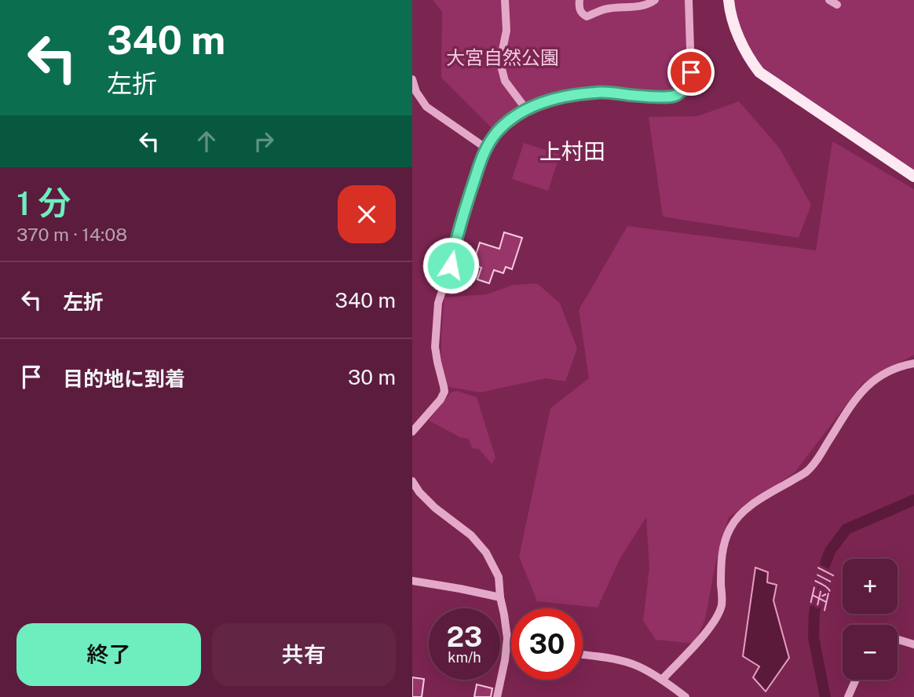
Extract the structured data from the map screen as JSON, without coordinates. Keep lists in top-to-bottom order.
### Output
{
  "districts": ["上村田"],
  "water": ["玉川"],
  "parks": ["大宮自然公園"],
  "page": {
    "turn": ["340 m", "左折"],
    "heading": ["1 分", "370 m · 14:08"],
    "list": [
      {
        "name": "左折",
        "value": "340 m"
      },
      {
        "name": "目的地に到着",
        "value": "30 m"
      }
    ],
    "map_buttons": ["+", "−"],
    "speed": "23 km/h",
    "limit": "30",
    "buttons": ["終了", "共有"]
  }
}
